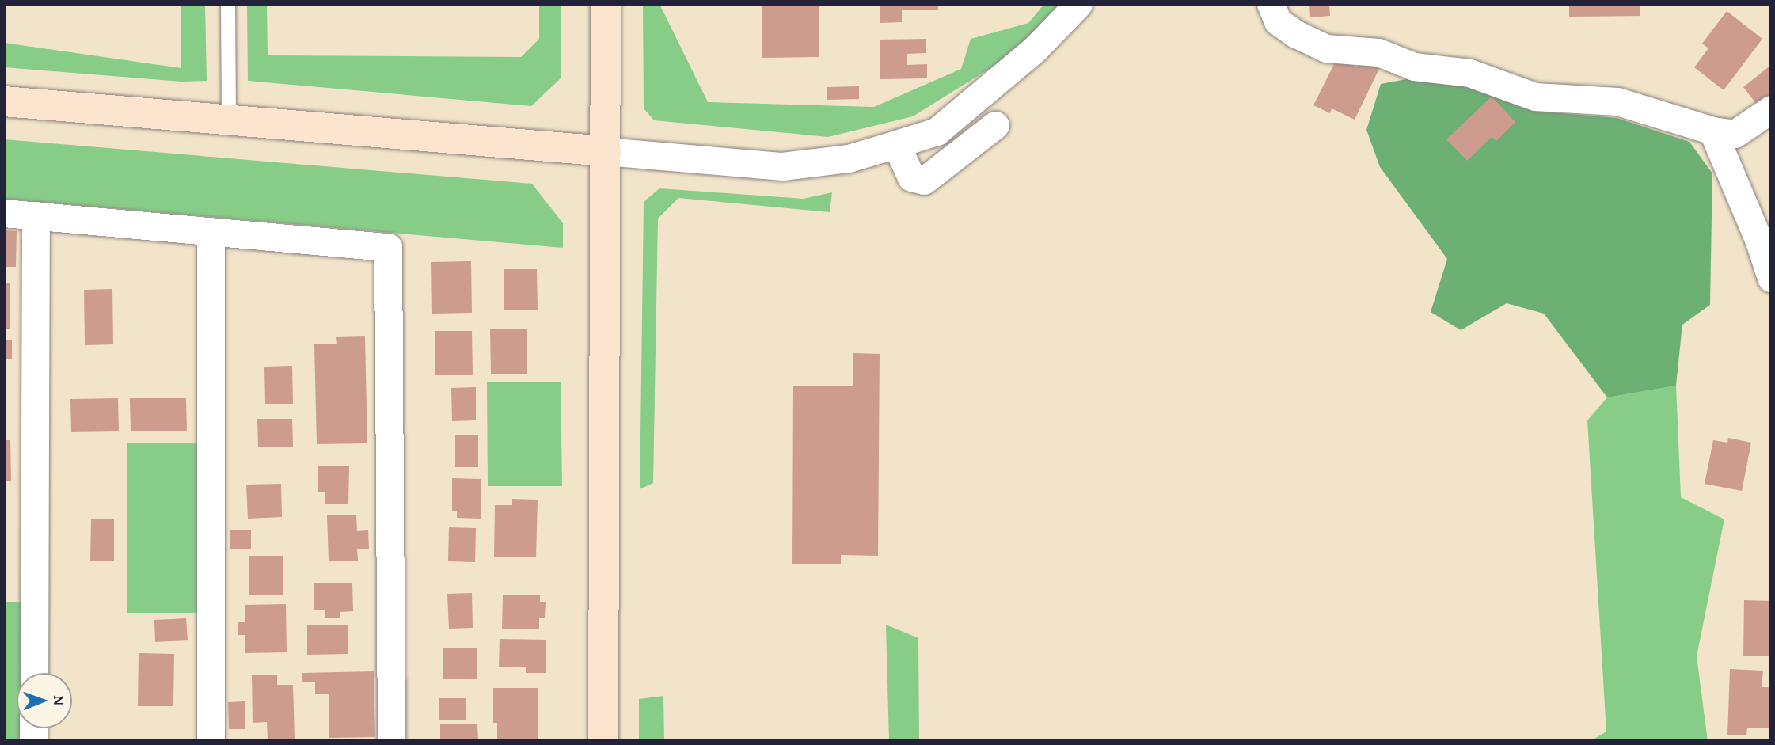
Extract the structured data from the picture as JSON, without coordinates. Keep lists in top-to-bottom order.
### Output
{
  "north": "right"
}
